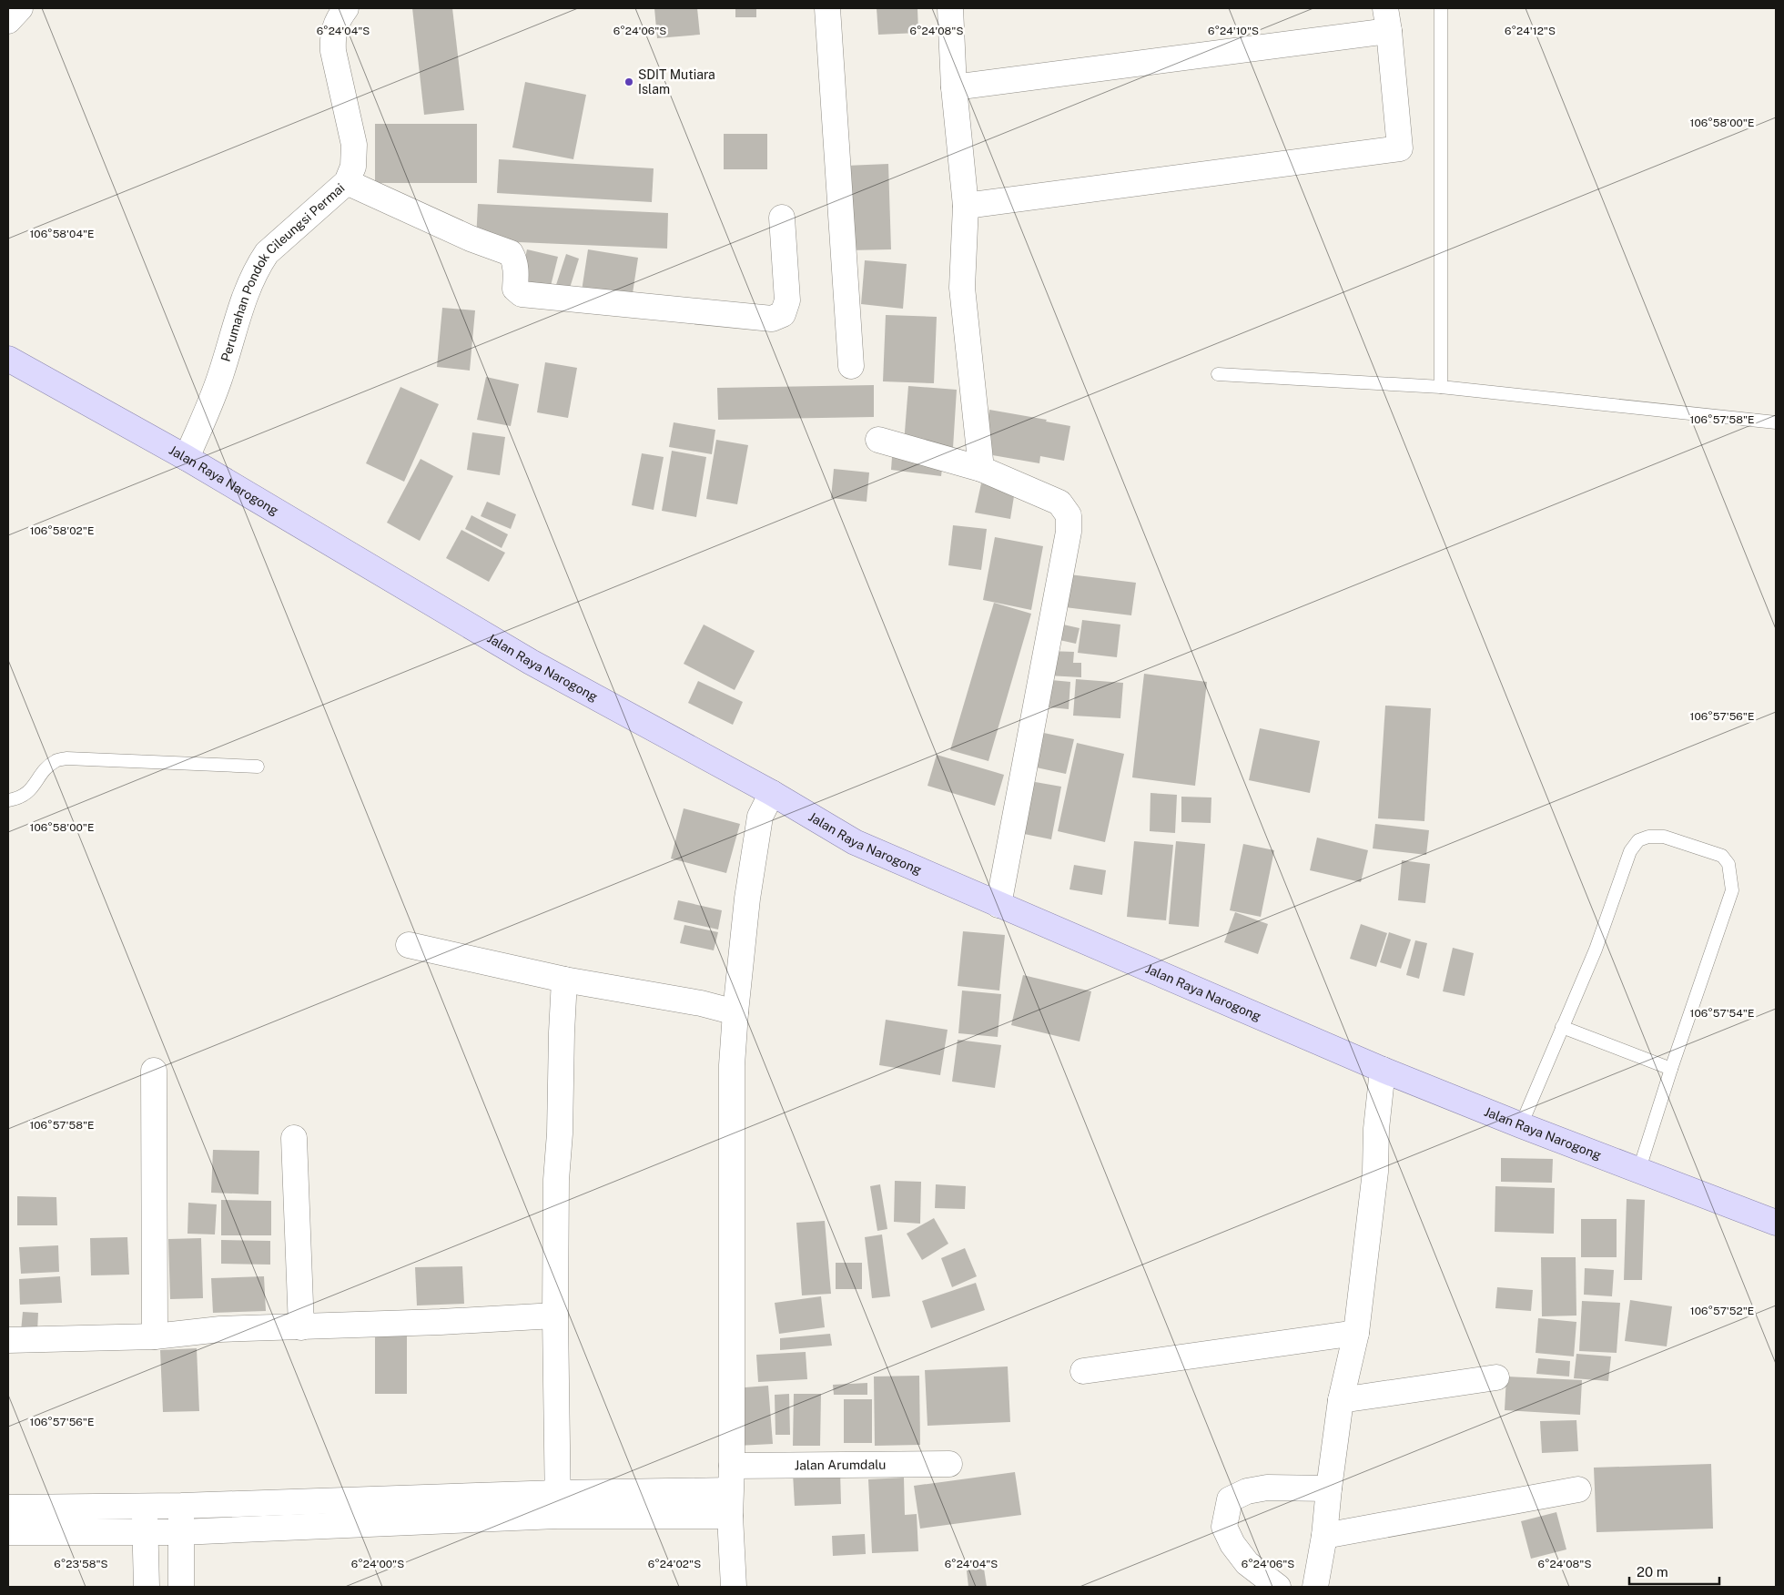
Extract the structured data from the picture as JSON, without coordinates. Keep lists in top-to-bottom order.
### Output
{
  "streets": {
    "main road": ["Jalan Raya Narogong"],
    "street": ["Perumahan Pondok Cileungsi Permai", "Jalan Arumdalu"]
  },
  "crossings": [
    ["Perumahan Pondok Cileungsi Permai", "Jalan Raya Narogong"]
  ],
  "places": ["SDIT Mutiara Islam"],
  "scale_bar": "20 m",
  "coordinates": [
    "6°24'04\"S",
    "6°24'06\"S",
    "6°24'08\"S",
    "6°24'10\"S",
    "6°24'12\"S",
    "106°58'00\"E",
    "106°58'04\"E",
    "106°57'58\"E",
    "106°58'02\"E",
    "106°57'56\"E",
    "106°57'54\"E",
    "106°57'52\"E",
    "6°23'58\"S",
    "6°24'00\"S",
    "6°24'02\"S"
  ]
}
